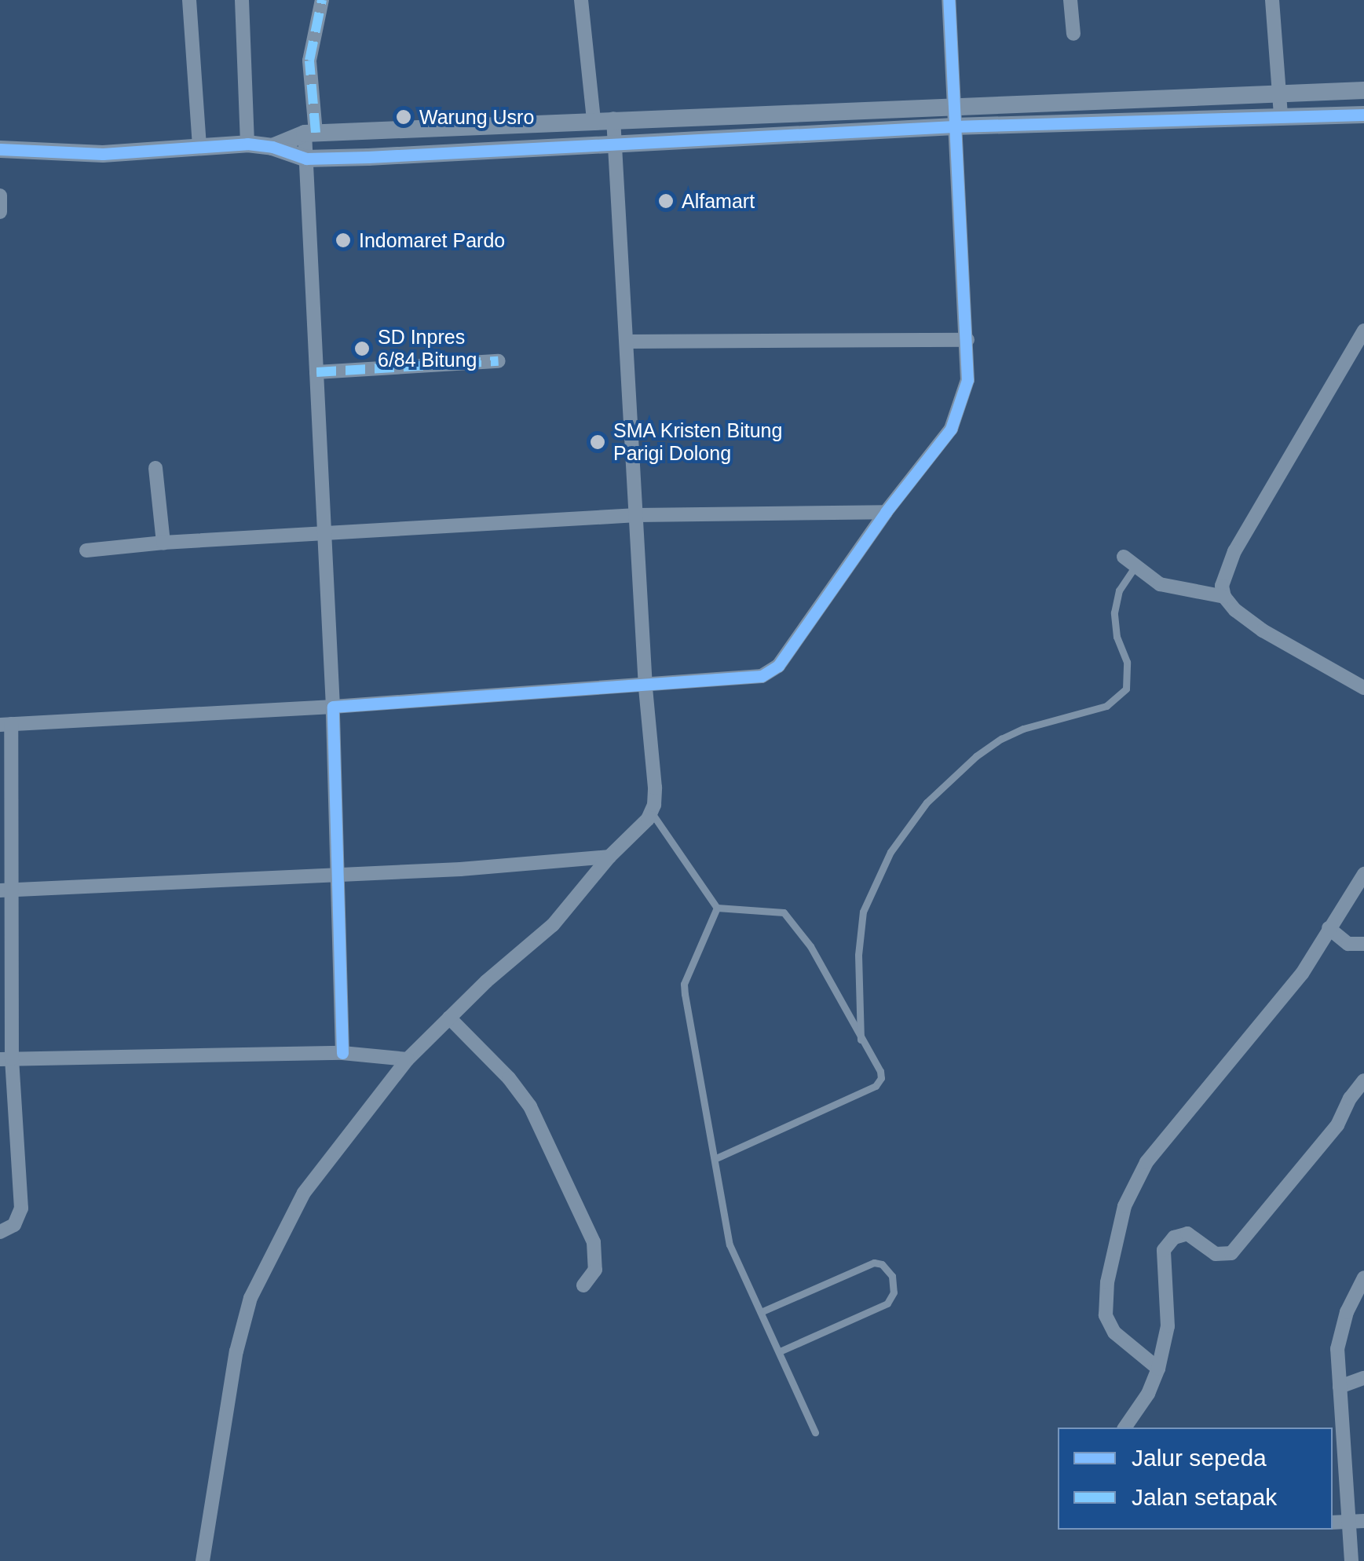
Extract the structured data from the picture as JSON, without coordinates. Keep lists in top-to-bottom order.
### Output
{
  "places": [
    "Warung Usro",
    "Alfamart",
    "Indomaret Pardo",
    "SD Inpres 6/84 Bitung",
    "SMA Kristen Bitung Parigi Dolong"
  ],
  "legend": ["Jalur sepeda", "Jalan setapak"]
}
